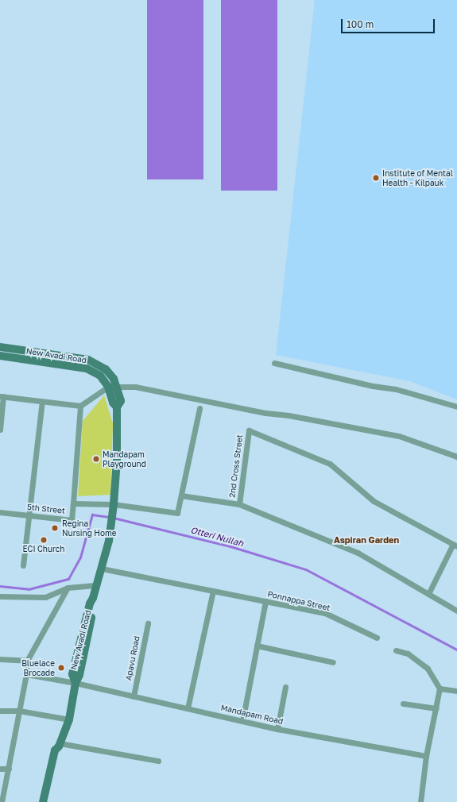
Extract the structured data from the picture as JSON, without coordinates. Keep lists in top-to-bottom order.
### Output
{
  "streets": {
    "main road": ["New Avadi Road"],
    "street": [
      "2nd Cross Street",
      "5th Street",
      "Ponnappa Street",
      "Apavu Road",
      "Mandapam Road"
    ]
  },
  "crossings": [
    ["New Avadi Road", "5th Street"],
    ["New Avadi Road", "Ponnappa Street"],
    ["New Avadi Road", "Mandapam Road"],
    ["Apavu Road", "Mandapam Road"]
  ],
  "districts": ["Aspiran Garden"],
  "water": ["Otteri Nullah"],
  "places": [
    "Institute of Mental Health - Kilpauk",
    "Mandapam Playground",
    "Regina Nursing Home",
    "ECI Church",
    "Bluelace Brocade"
  ],
  "scale_bar": "100 m"
}
